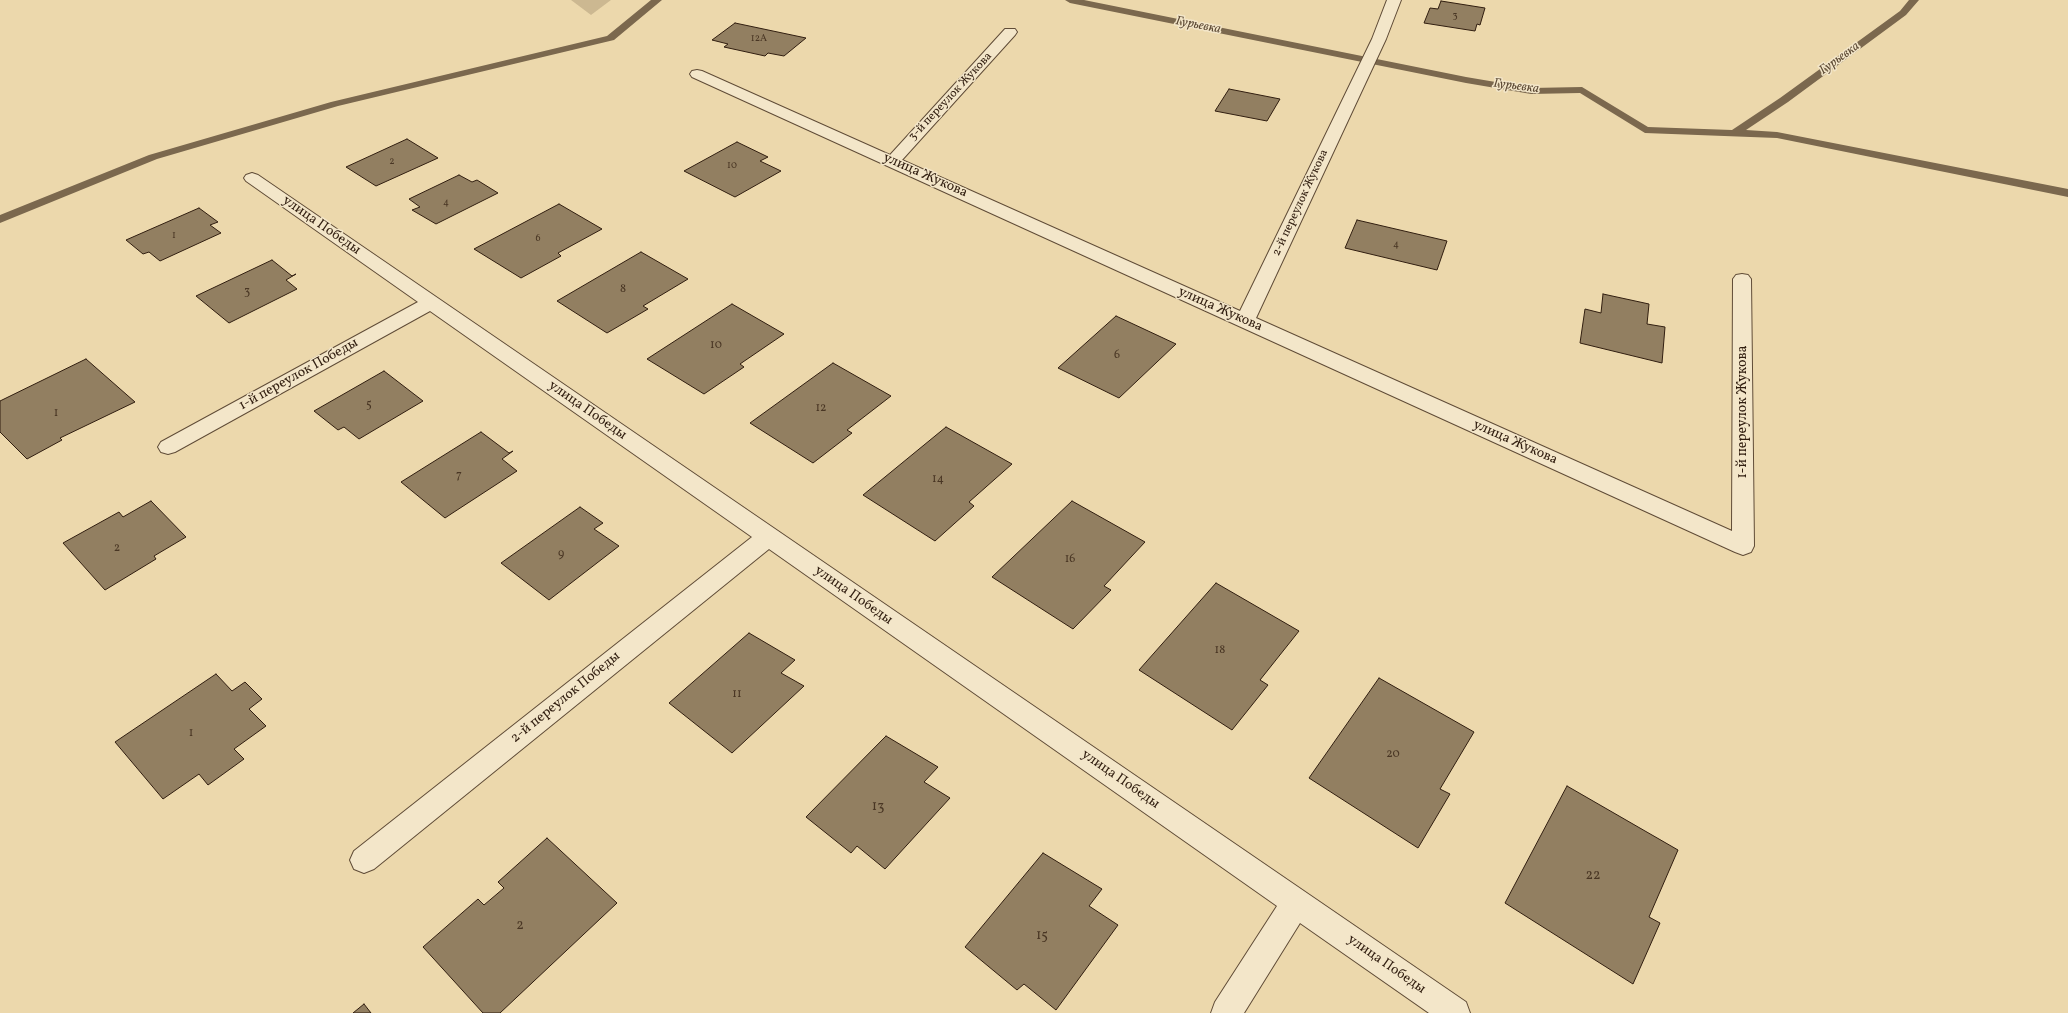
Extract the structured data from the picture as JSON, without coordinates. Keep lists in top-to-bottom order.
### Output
{
  "streets": {
    "street": [
      "3-й переулок Жукова",
      "улица Жукова",
      "2-й переулок Жукова",
      "улица Победы",
      "1-й переулок Победы",
      "1-й переулок Жукова",
      "2-й переулок Победы"
    ]
  },
  "crossings": [
    ["3-й переулок Жукова", "улица Жукова"],
    ["улица Жукова", "2-й переулок Жукова"],
    ["улица Жукова", "1-й переулок Жукова"],
    ["улица Победы", "1-й переулок Победы"],
    ["улица Победы", "2-й переулок Победы"]
  ],
  "water": ["Гурьевка"],
  "house_numbers": [
    "3",
    "12А",
    "2",
    "10",
    "4",
    "1",
    "6",
    "4",
    "8",
    "3",
    "10",
    "6",
    "5",
    "12",
    "1",
    "7",
    "14",
    "2",
    "9",
    "16",
    "18",
    "11",
    "1",
    "20",
    "13",
    "22",
    "2",
    "15"
  ]
}
